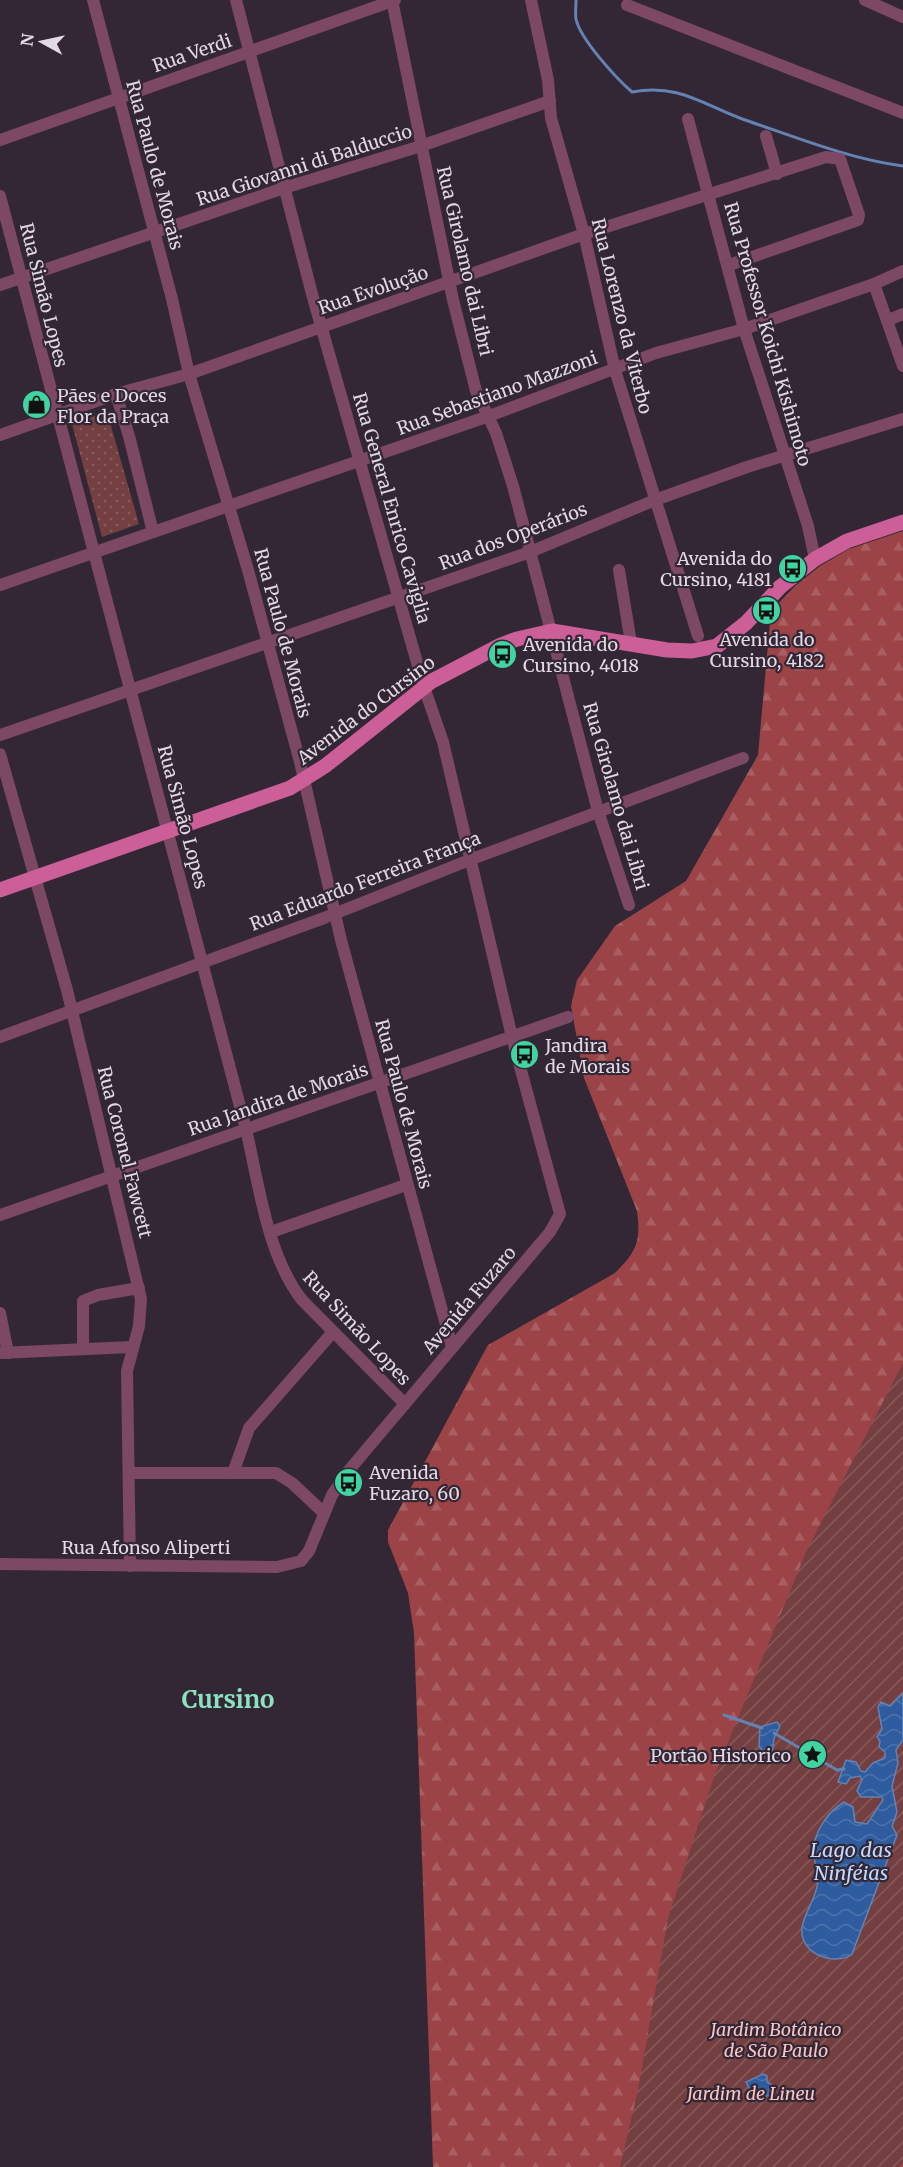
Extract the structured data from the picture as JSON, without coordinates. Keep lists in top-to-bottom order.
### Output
{
  "streets": {
    "main road": ["Avenida do Cursino"],
    "street": [
      "Rua Verdi",
      "Rua Paulo de Morais",
      "Rua Giovanni di Balduccio",
      "Rua Girolamo dai Libri",
      "Rua Evolução",
      "Rua Simão Lopes",
      "Rua Lorenzo da Viterbo",
      "Rua Professor Koichi Kishimoto",
      "Rua Sebastiano Mazzoni",
      "Rua General Enrico Caviglia",
      "Rua dos Operários",
      "Rua Eduardo Ferreira França",
      "Rua Jandira de Morais",
      "Rua Coronel Fawcett",
      "Avenida Fuzaro",
      "Rua Afonso Aliperti"
    ]
  },
  "crossings": [
    ["Rua Verdi", "Rua Paulo de Morais"],
    ["Rua Verdi", "Rua Girolamo dai Libri"],
    ["Rua Verdi", "Rua General Enrico Caviglia"],
    ["Rua Paulo de Morais", "Rua Giovanni di Balduccio"],
    ["Rua Paulo de Morais", "Rua Evolução"],
    ["Rua Paulo de Morais", "Rua Sebastiano Mazzoni"],
    ["Rua Paulo de Morais", "Rua dos Operários"],
    ["Rua Paulo de Morais", "Avenida do Cursino"],
    ["Rua Paulo de Morais", "Rua Eduardo Ferreira França"],
    ["Rua Paulo de Morais", "Rua Jandira de Morais"],
    ["Rua Paulo de Morais", "Avenida Fuzaro"],
    ["Rua Giovanni di Balduccio", "Rua Girolamo dai Libri"],
    ["Rua Giovanni di Balduccio", "Rua Simão Lopes"],
    ["Rua Giovanni di Balduccio", "Rua Lorenzo da Viterbo"],
    ["Rua Giovanni di Balduccio", "Rua General Enrico Caviglia"],
    ["Rua Girolamo dai Libri", "Rua Evolução"],
    ["Rua Girolamo dai Libri", "Rua Sebastiano Mazzoni"],
    ["Rua Girolamo dai Libri", "Rua dos Operários"],
    ["Rua Girolamo dai Libri", "Avenida do Cursino"],
    ["Rua Girolamo dai Libri", "Rua Eduardo Ferreira França"],
    ["Rua Evolução", "Rua Simão Lopes"],
    ["Rua Evolução", "Rua Lorenzo da Viterbo"],
    ["Rua Evolução", "Rua Professor Koichi Kishimoto"],
    ["Rua Evolução", "Rua General Enrico Caviglia"],
    ["Rua Simão Lopes", "Rua Sebastiano Mazzoni"],
    ["Rua Simão Lopes", "Rua dos Operários"],
    ["Rua Simão Lopes", "Avenida do Cursino"],
    ["Rua Simão Lopes", "Rua Eduardo Ferreira França"],
    ["Rua Simão Lopes", "Rua Jandira de Morais"],
    ["Rua Simão Lopes", "Avenida Fuzaro"],
    ["Rua Lorenzo da Viterbo", "Rua Sebastiano Mazzoni"],
    ["Rua Lorenzo da Viterbo", "Rua dos Operários"],
    ["Rua Professor Koichi Kishimoto", "Rua Sebastiano Mazzoni"],
    ["Rua Professor Koichi Kishimoto", "Rua dos Operários"],
    ["Rua Professor Koichi Kishimoto", "Avenida do Cursino"],
    ["Rua Sebastiano Mazzoni", "Rua General Enrico Caviglia"],
    ["Rua General Enrico Caviglia", "Rua dos Operários"],
    ["Rua General Enrico Caviglia", "Avenida do Cursino"],
    ["Rua General Enrico Caviglia", "Rua Eduardo Ferreira França"],
    ["Rua General Enrico Caviglia", "Rua Jandira de Morais"],
    ["Rua General Enrico Caviglia", "Avenida Fuzaro"],
    ["Avenida do Cursino", "Rua Coronel Fawcett"],
    ["Rua Eduardo Ferreira França", "Rua Coronel Fawcett"],
    ["Rua Jandira de Morais", "Rua Coronel Fawcett"],
    ["Rua Coronel Fawcett", "Rua Afonso Aliperti"],
    ["Avenida Fuzaro", "Rua Afonso Aliperti"]
  ],
  "districts": ["Cursino"],
  "water": ["Lago das Ninféias"],
  "parks": ["Jardim Botânico de São Paulo", "Jardim de Lineu"],
  "places": {
    "shop": ["Pães e Doces Flor da Praça"],
    "bus stop": [
      "Avenida do Cursino, 4181",
      "Avenida do Cursino, 4182",
      "Avenida do Cursino, 4018",
      "Jandira de Morais",
      "Avenida Fuzaro, 60"
    ],
    "place": ["Portão Historico"]
  },
  "north": "left"
}
